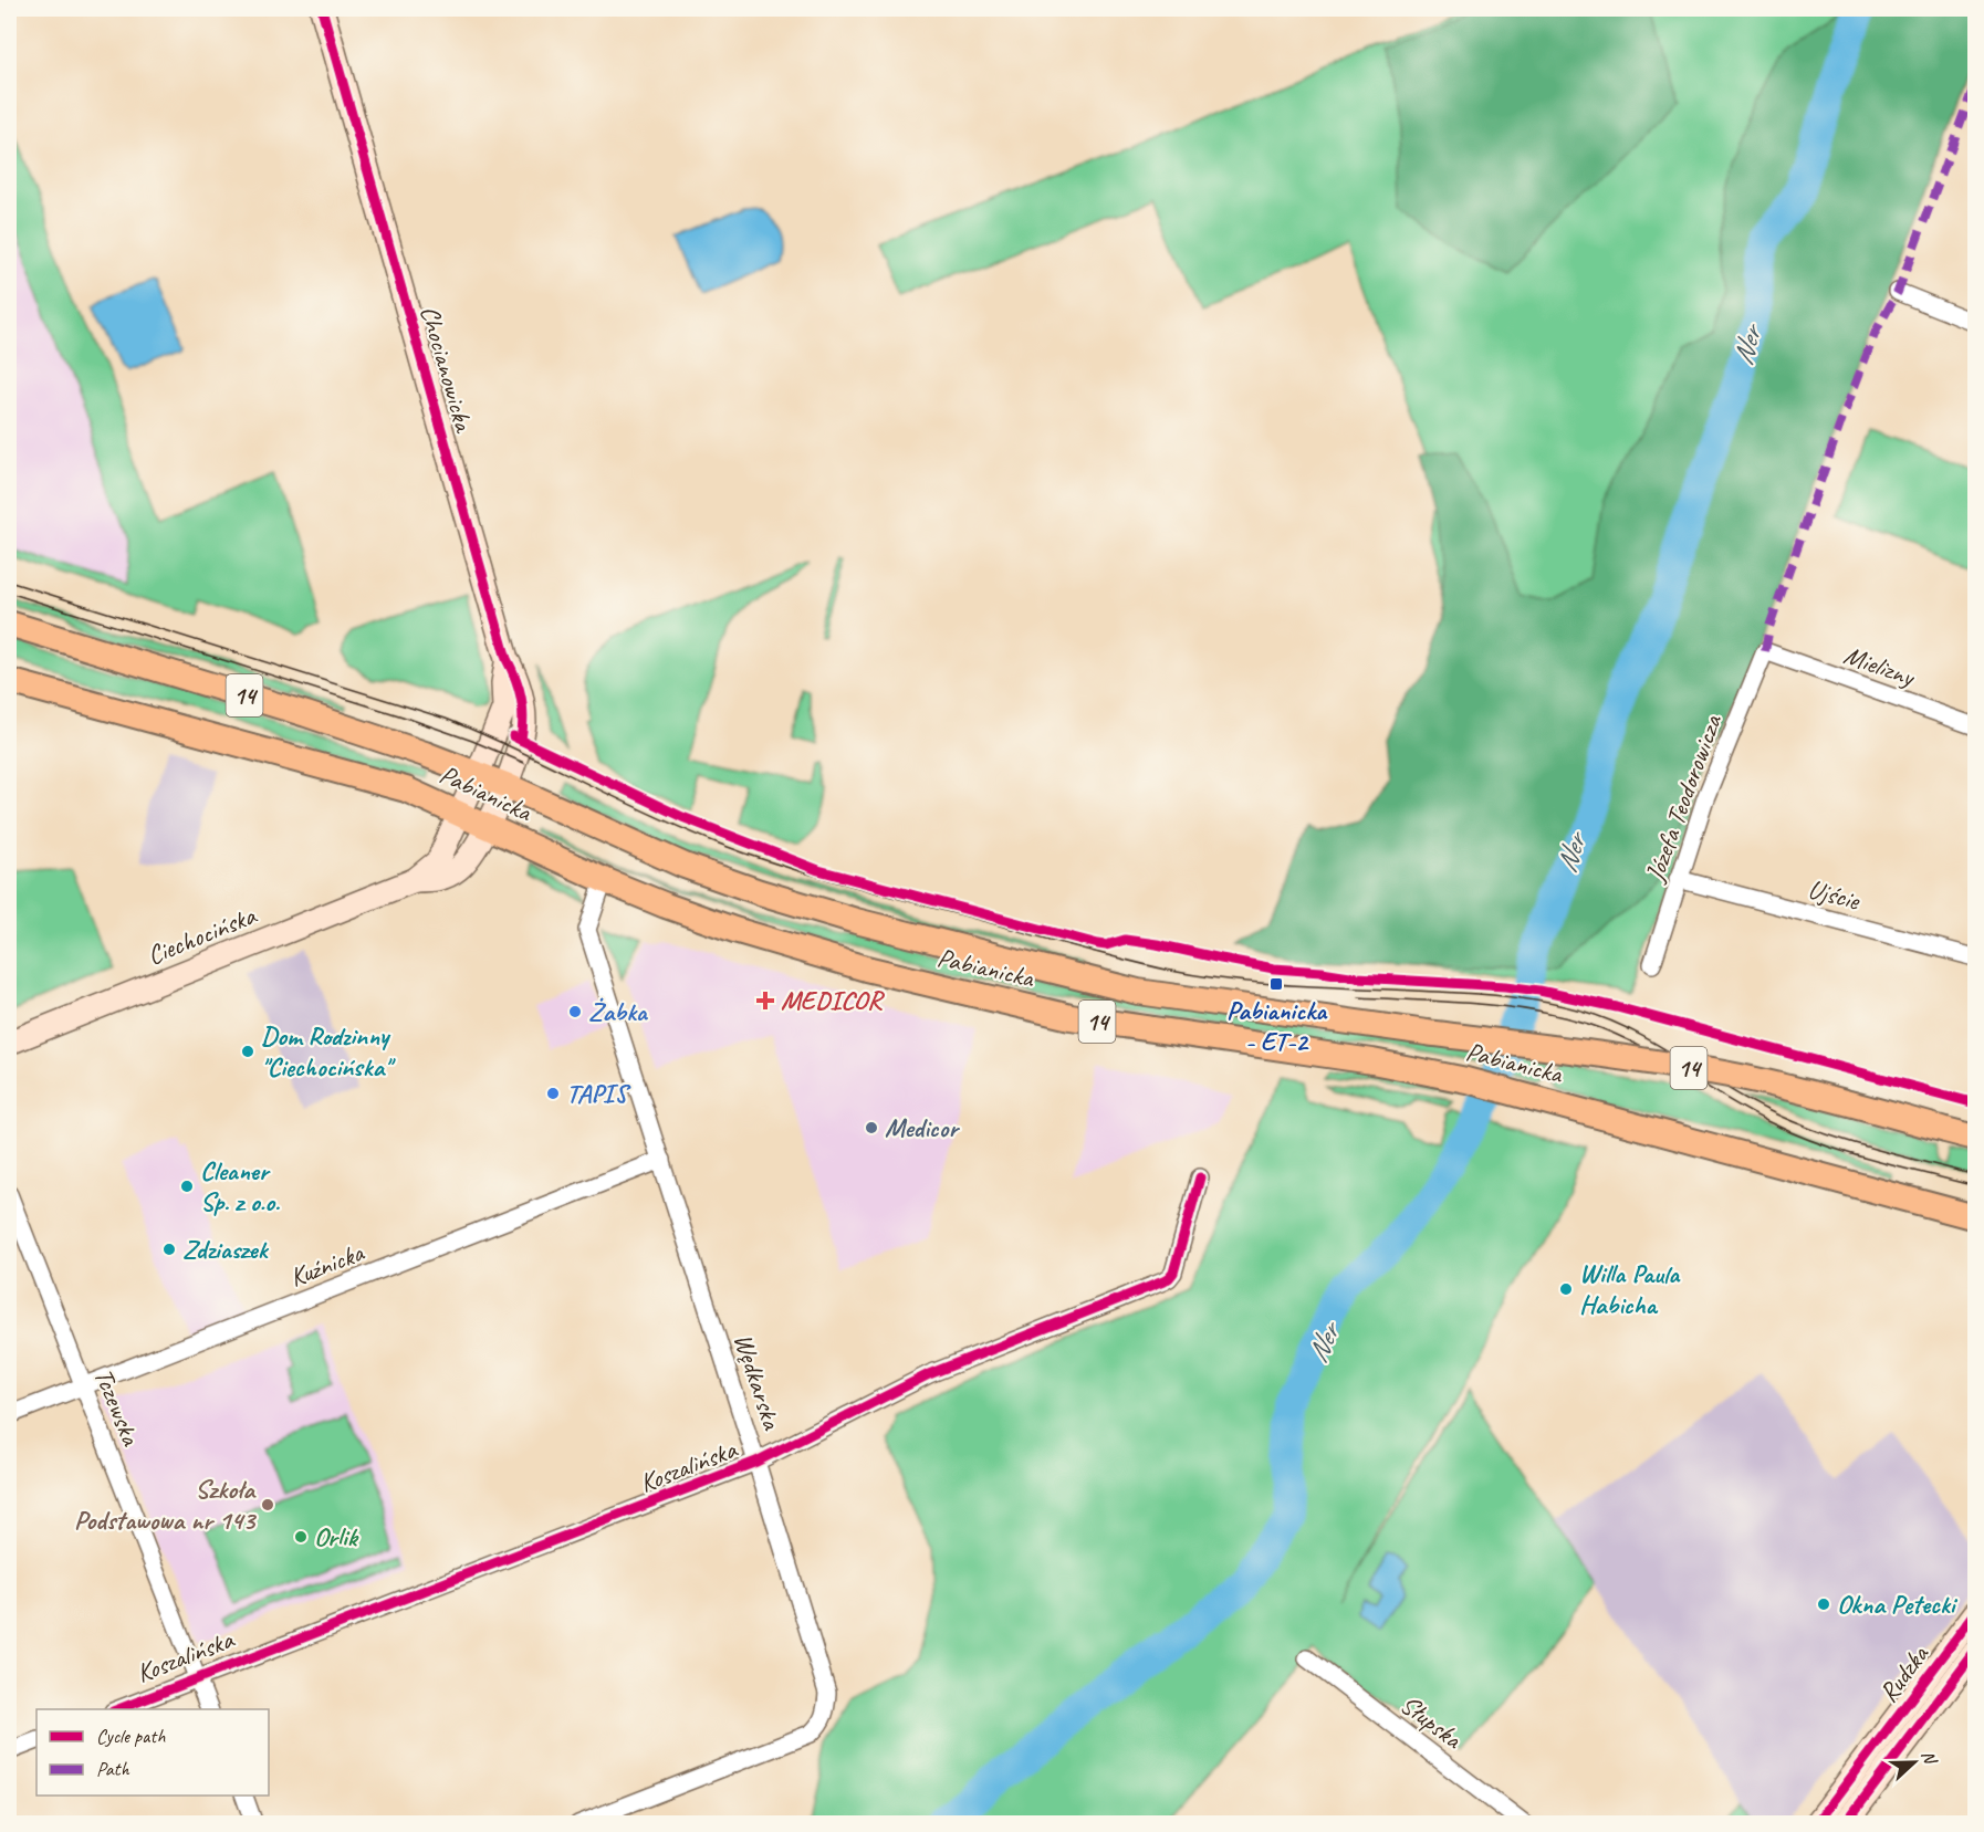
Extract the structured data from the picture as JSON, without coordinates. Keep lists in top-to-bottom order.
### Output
{
  "streets": {
    "main road": ["14", "Pabianicka"],
    "street": [
      "Chocianowicka",
      "Mielizny",
      "Józefa Teodorowicza",
      "Ujście",
      "Ciechocińska",
      "Kuźnicka",
      "Wędkarska",
      "Tczewska",
      "Koszalińska",
      "Rudzka",
      "Słupska"
    ]
  },
  "crossings": [
    ["Chocianowicka", "Pabianicka"],
    ["Chocianowicka", "Ciechocińska"],
    ["Mielizny", "Józefa Teodorowicza"],
    ["Pabianicka", "Ciechocińska"],
    ["Pabianicka", "Wędkarska"],
    ["Józefa Teodorowicza", "Ujście"],
    ["Kuźnicka", "Wędkarska"],
    ["Kuźnicka", "Tczewska"],
    ["Wędkarska", "Koszalińska"],
    ["Tczewska", "Koszalińska"]
  ],
  "water": ["Ner"],
  "places": {
    "transit": ["Pabianicka - ET-2"],
    "health": ["MEDICOR"],
    "other": [
      "Żabka",
      "Dom Rodzinny \"Ciechocińska\"",
      "TAPIS",
      "Medicor",
      "Cleaner Sp. z o.o.",
      "Zdziaszek",
      "Willa Paula Habicha",
      "Szkoła Podstawowa nr 143",
      "Orlik",
      "Okna Petecki"
    ]
  },
  "legend": ["Cycle path", "Path"],
  "north": "right"
}
